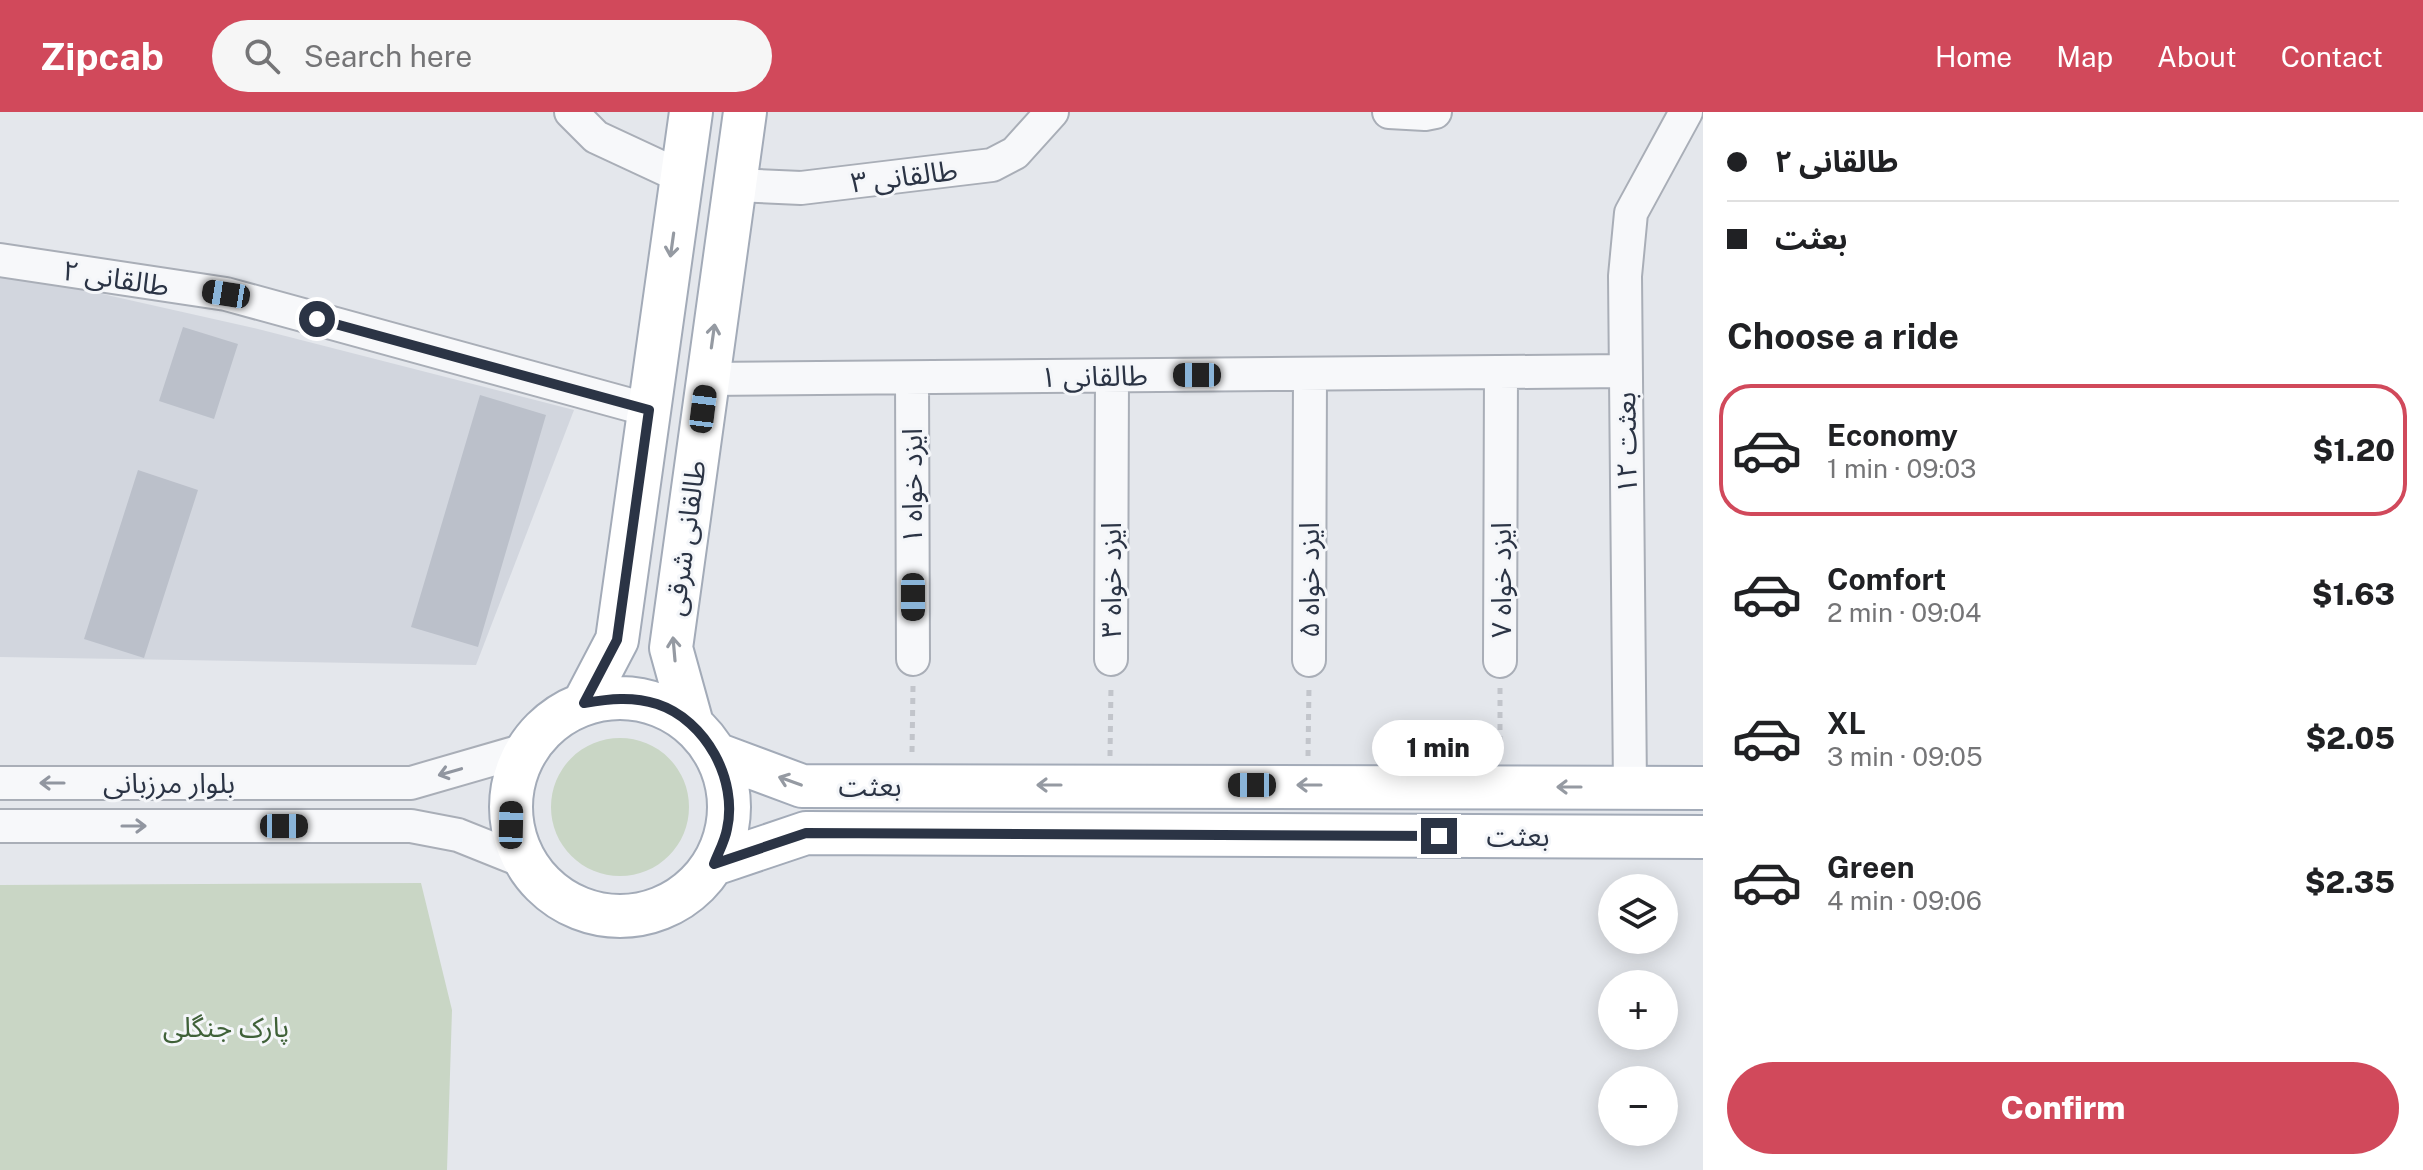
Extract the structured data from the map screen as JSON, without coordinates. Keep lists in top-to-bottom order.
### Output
{
  "streets": {
    "main road": ["طالقانی شرقی", "بعثت"],
    "street": [
      "طالقانی ۳",
      "طالقانی ۲",
      "طالقانی ۱",
      "بعثت ۱۲",
      "ایزد خواه ۱",
      "ایزد خواه ۳",
      "ایزد خواه ۵",
      "ایزد خواه ۷",
      "بلوار مرزبانی"
    ]
  },
  "crossings": [
    ["طالقانی ۳", "طالقانی شرقی"],
    ["طالقانی ۲", "طالقانی شرقی"],
    ["طالقانی ۱", "بعثت ۱۲"],
    ["طالقانی ۱", "ایزد خواه ۱"],
    ["طالقانی ۱", "طالقانی شرقی"],
    ["طالقانی ۱", "ایزد خواه ۳"],
    ["طالقانی ۱", "ایزد خواه ۵"],
    ["طالقانی ۱", "ایزد خواه ۷"],
    ["بعثت ۱۲", "بعثت"],
    ["طالقانی شرقی", "بلوار مرزبانی"],
    ["طالقانی شرقی", "بعثت"],
    ["ایزد خواه ۳", "بعثت"],
    ["ایزد خواه ۵", "بعثت"],
    ["ایزد خواه ۷", "بعثت"],
    ["بلوار مرزبانی", "بعثت"]
  ],
  "parks": ["پارک جنگلی"],
  "page": {
    "header": "Zipcab",
    "search": "Search here",
    "nav": [
      "Home",
      "Map",
      "About",
      "Contact"
    ],
    "banner": ["طالقانی ۲", "بعثت"],
    "heading": "Choose a ride",
    "list": [
      {
        "name": "Economy",
        "note": "1 min · 09:03",
        "value": "$1.20"
      },
      {
        "name": "Comfort",
        "note": "2 min · 09:04",
        "value": "$1.63"
      },
      {
        "name": "XL",
        "note": "3 min · 09:05",
        "value": "$2.05"
      },
      {
        "name": "Green",
        "note": "4 min · 09:06",
        "value": "$2.35"
      }
    ],
    "bubble": "1 min",
    "map_buttons": ["+", "−"],
    "buttons": "Confirm"
  }
}
